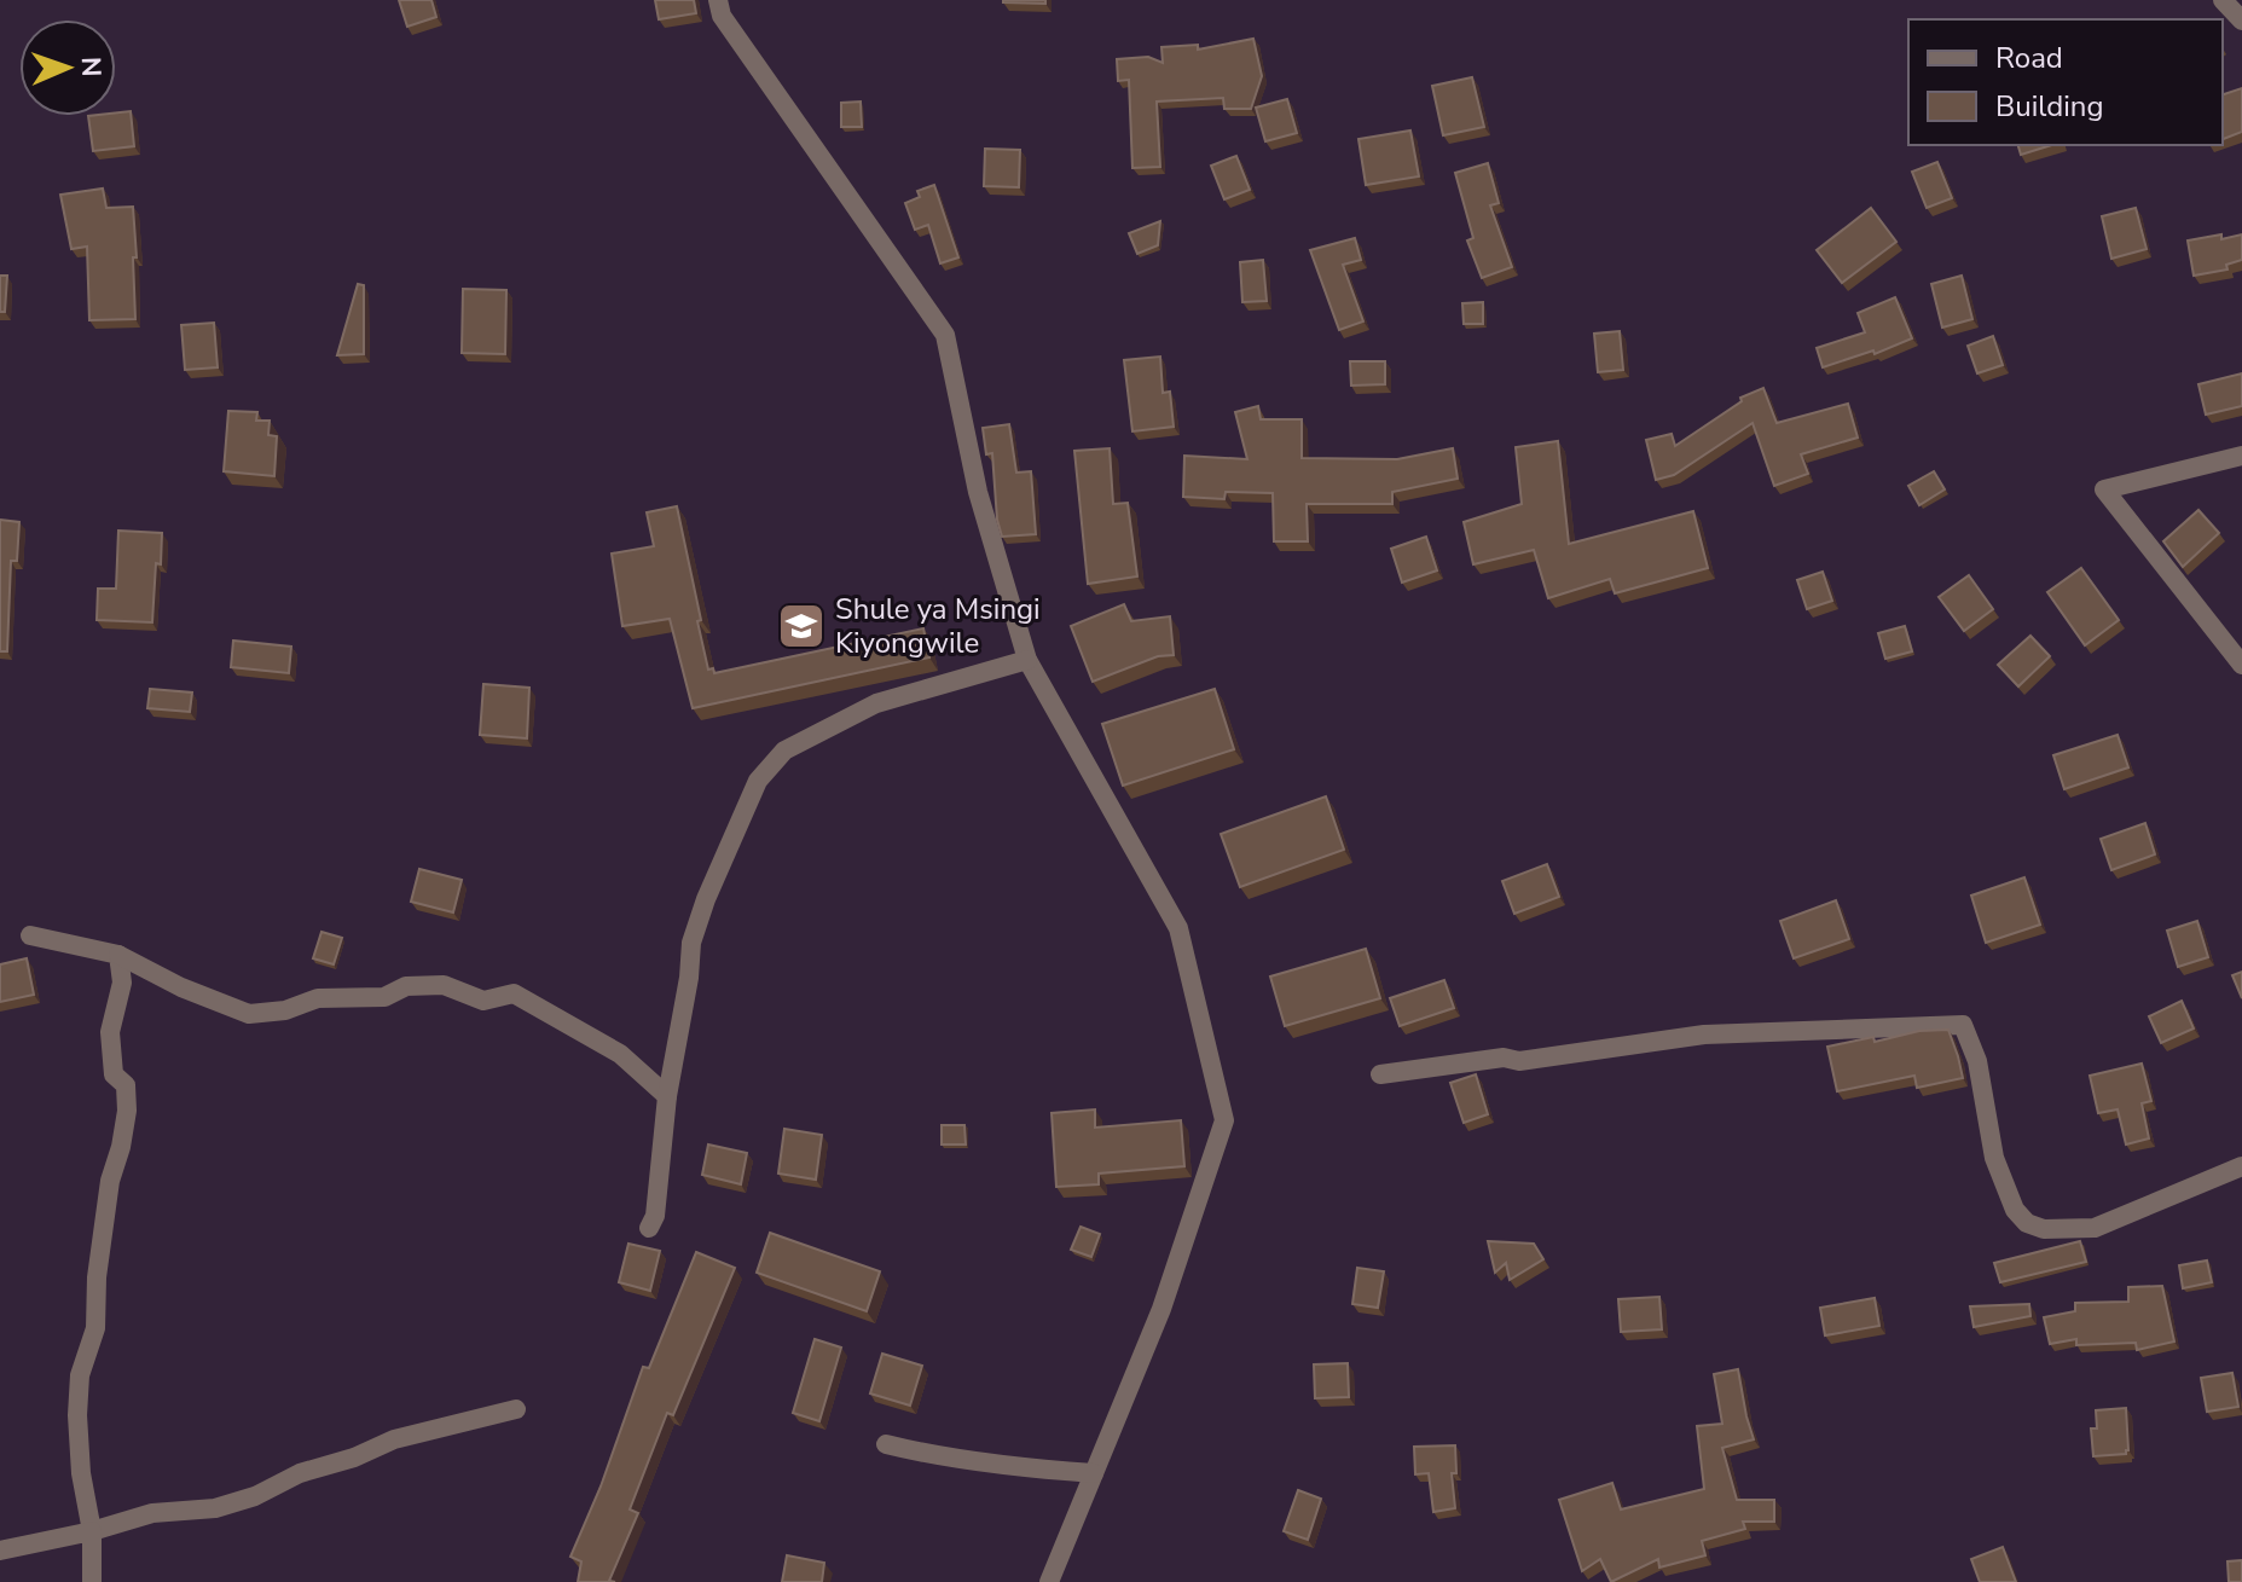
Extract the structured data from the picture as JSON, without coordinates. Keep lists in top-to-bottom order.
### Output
{
  "places": {
    "school or university": ["Shule ya Msingi Kiyongwile"]
  },
  "legend": ["Road", "Building"],
  "north": "right"
}
